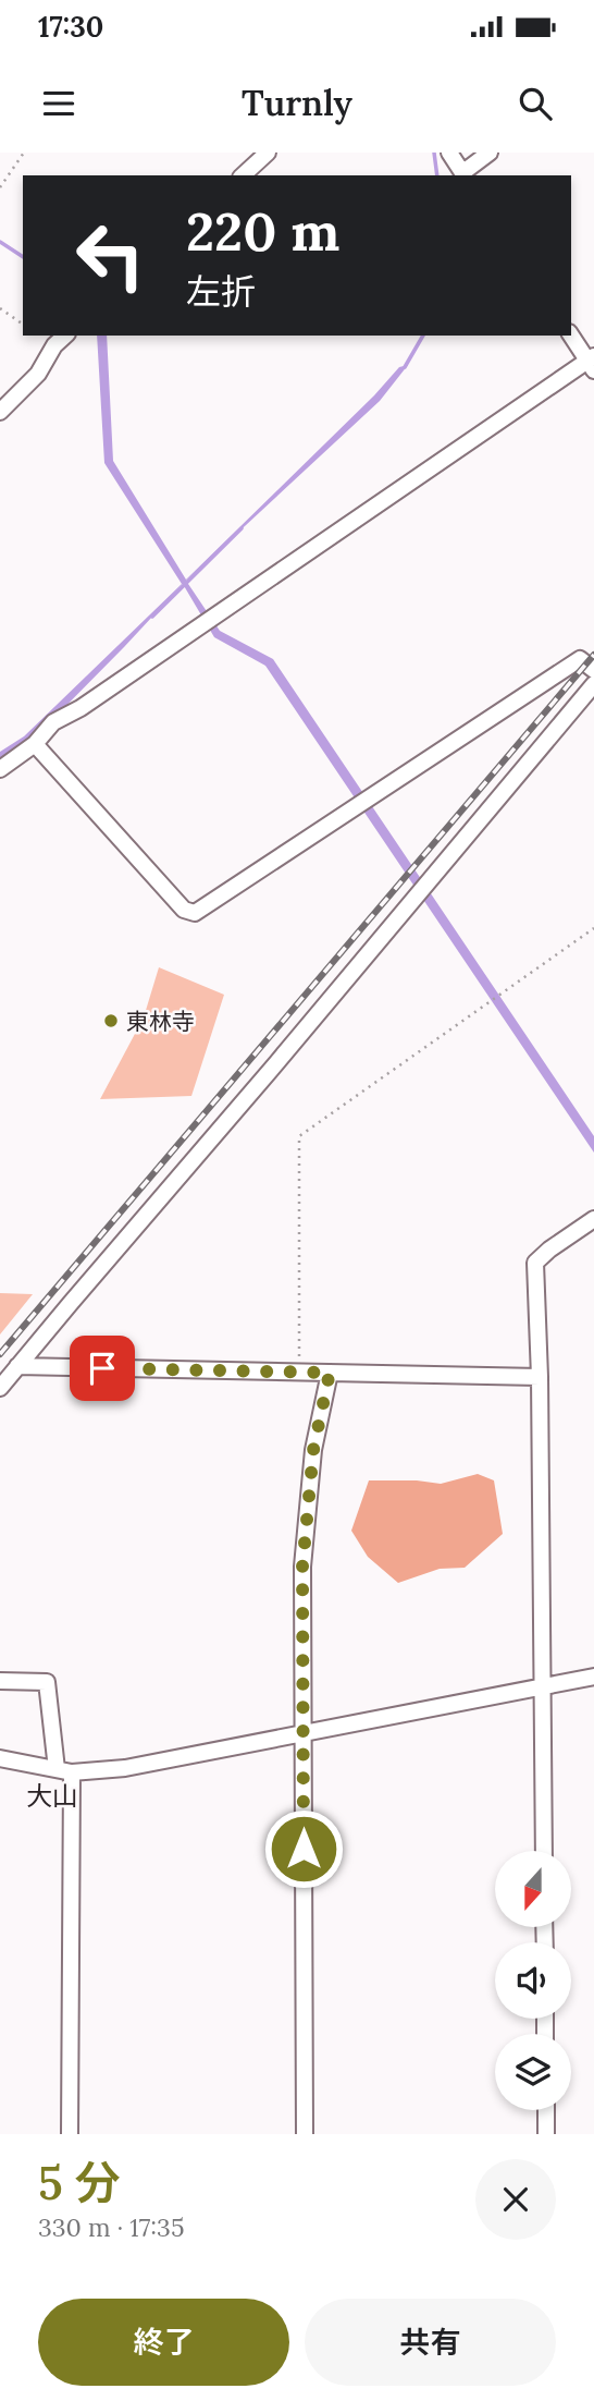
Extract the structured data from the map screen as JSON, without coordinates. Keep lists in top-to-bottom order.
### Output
{
  "districts": ["大山"],
  "places": ["東林寺"],
  "north": "bottom",
  "page": {
    "status": "17:30",
    "header": "Turnly",
    "turn": ["220 m", "左折"],
    "heading": ["5 分", "330 m · 17:35"],
    "buttons": ["終了", "共有"]
  }
}
